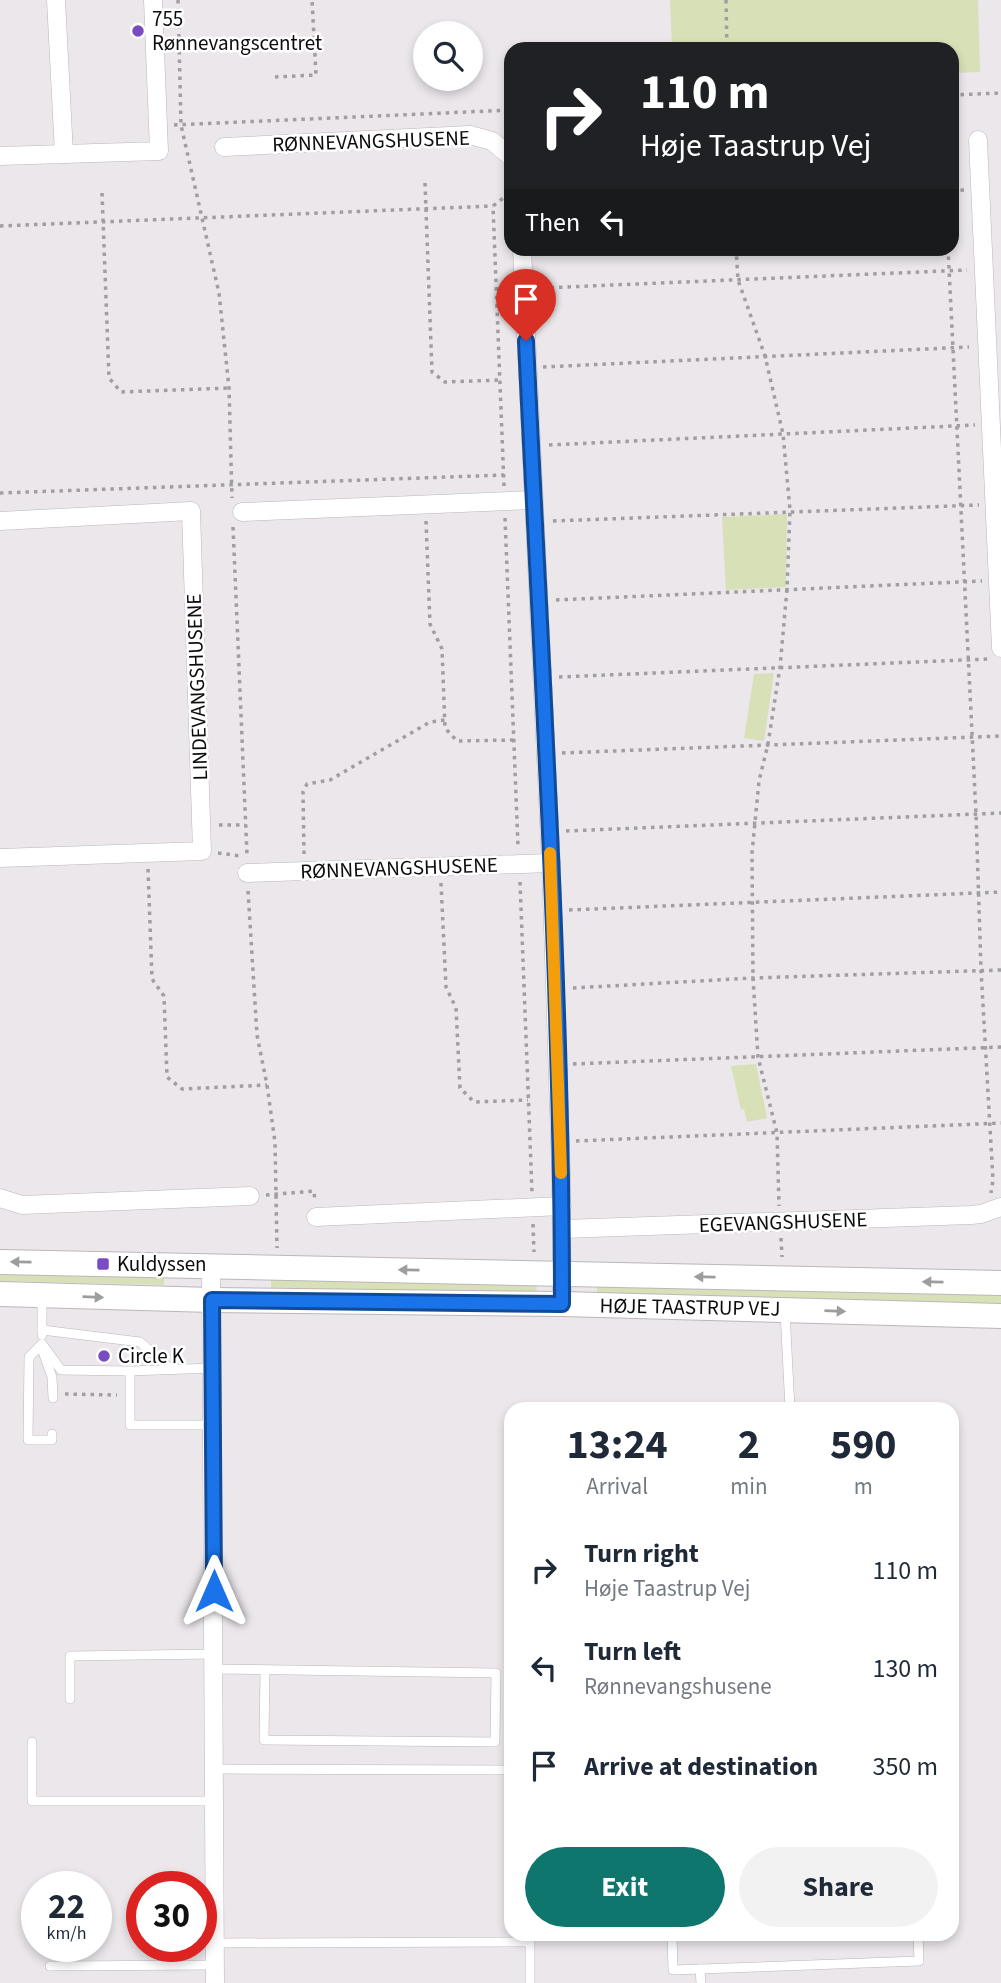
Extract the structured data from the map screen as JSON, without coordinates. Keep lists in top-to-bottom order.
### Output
{
  "streets": {
    "street": [
      "RØNNEVANGSHUSENE",
      "LINDEVANGSHUSENE",
      "EGEVANGSHUSENE",
      "HØJE TAASTRUP VEJ"
    ]
  },
  "places": {
    "other": ["755 Rønnevangscentret", "Circle K"],
    "transit": ["Kuldyssen"]
  },
  "page": {
    "turn": ["110 m", "Høje Taastrup Vej"],
    "then": "Then",
    "eta": [
      "13:24",
      "Arrival",
      "2",
      "min",
      "590",
      "m"
    ],
    "list": [
      {
        "name": "Turn right",
        "note": "Høje Taastrup Vej",
        "value": "110 m"
      },
      {
        "name": "Turn left",
        "note": "Rønnevangshusene",
        "value": "130 m"
      },
      {
        "name": "Arrive at destination",
        "value": "350 m"
      }
    ],
    "buttons": ["Exit", "Share"],
    "speed": "22 km/h",
    "limit": "30"
  }
}
